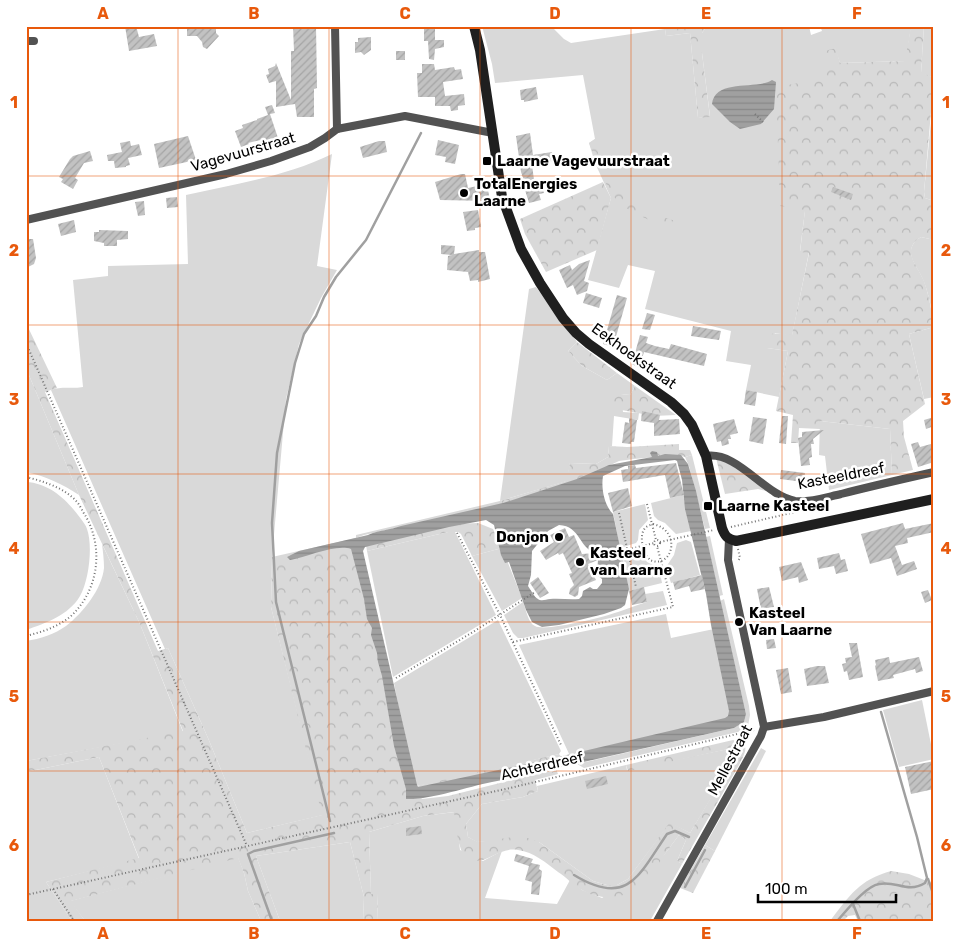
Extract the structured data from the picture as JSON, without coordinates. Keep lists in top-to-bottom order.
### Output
{
  "streets": {
    "street": [
      "Vagevuurstraat",
      "Eekhoekstraat",
      "Kasteeldreef",
      "Mellestraat"
    ],
    "path": ["Achterdreef"]
  },
  "crossings": [
    ["Vagevuurstraat", "Eekhoekstraat"],
    ["Eekhoekstraat", "Kasteeldreef"],
    ["Eekhoekstraat", "Mellestraat"],
    ["Mellestraat", "Achterdreef"]
  ],
  "places": {
    "transit": ["Laarne Vagevuurstraat", "Laarne Kasteel"],
    "other": [
      "TotalEnergies Laarne",
      "Donjon",
      "Kasteel van Laarne",
      "Kasteel Van Laarne"
    ]
  },
  "scale_bar": "100 m",
  "grid": {
    "columns": [
      "A",
      "B",
      "C",
      "D",
      "E",
      "F"
    ],
    "rows": [
      "1",
      "2",
      "3",
      "4",
      "5",
      "6"
    ]
  }
}
